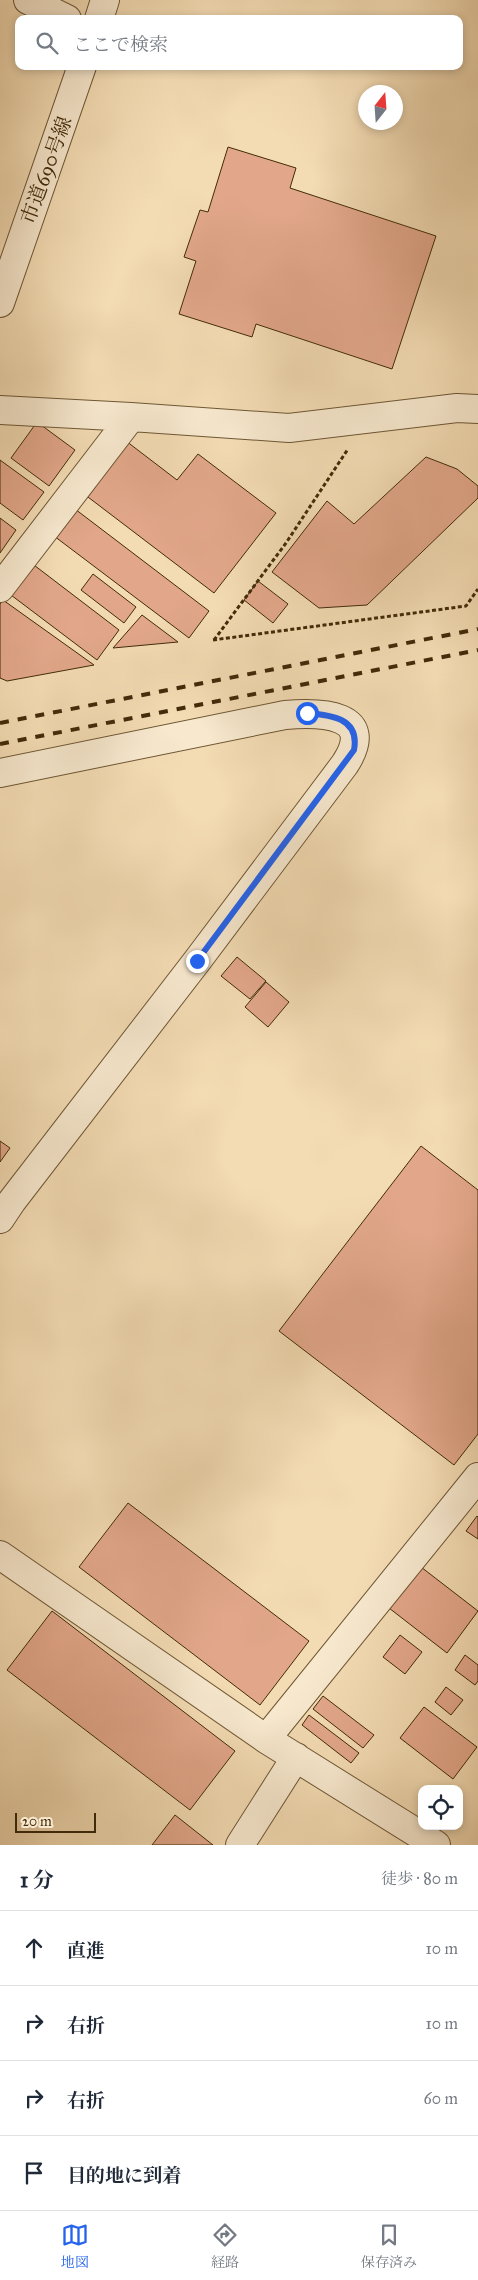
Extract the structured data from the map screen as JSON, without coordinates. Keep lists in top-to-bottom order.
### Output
{
  "streets": {
    "street": ["市道690号線"]
  },
  "scale_bar": "20 m",
  "north": "top",
  "page": {
    "search": "ここで検索",
    "scale": "20 m",
    "heading": ["1 分", "徒歩 · 80 m"],
    "list": [
      ["直進", "10 m"],
      ["右折", "10 m"],
      ["右折", "60 m"],
      "目的地に到着"
    ],
    "nav": ["地図", "経路", "保存済み"]
  }
}
